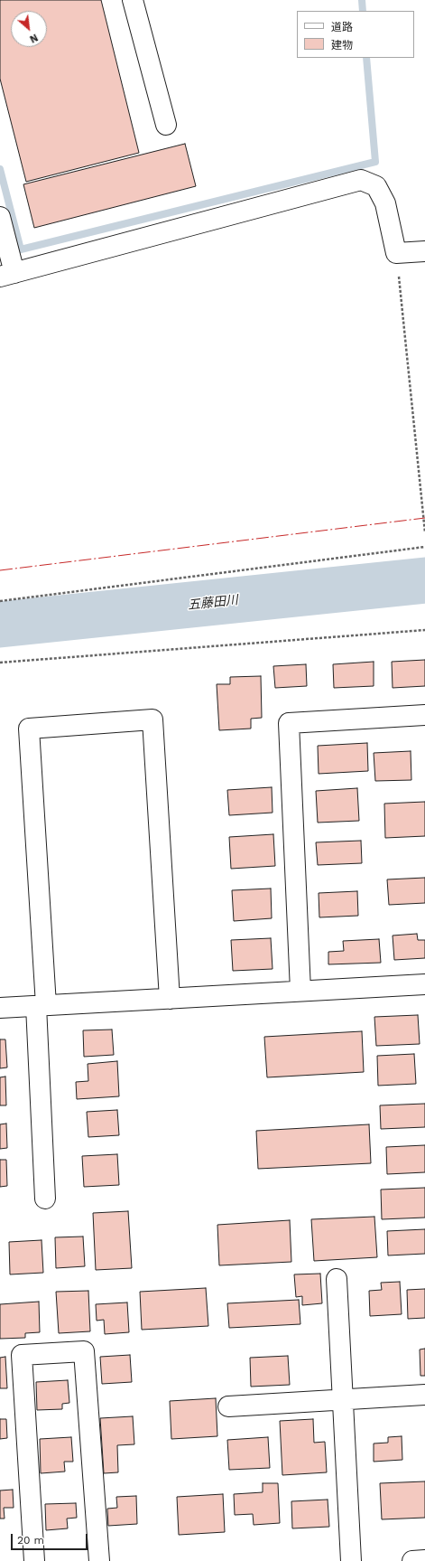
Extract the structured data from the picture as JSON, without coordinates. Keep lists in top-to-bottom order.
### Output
{
  "water": ["五藤田川"],
  "legend": ["道路", "建物"],
  "scale_bar": "20 m",
  "north": "bottom right"
}
